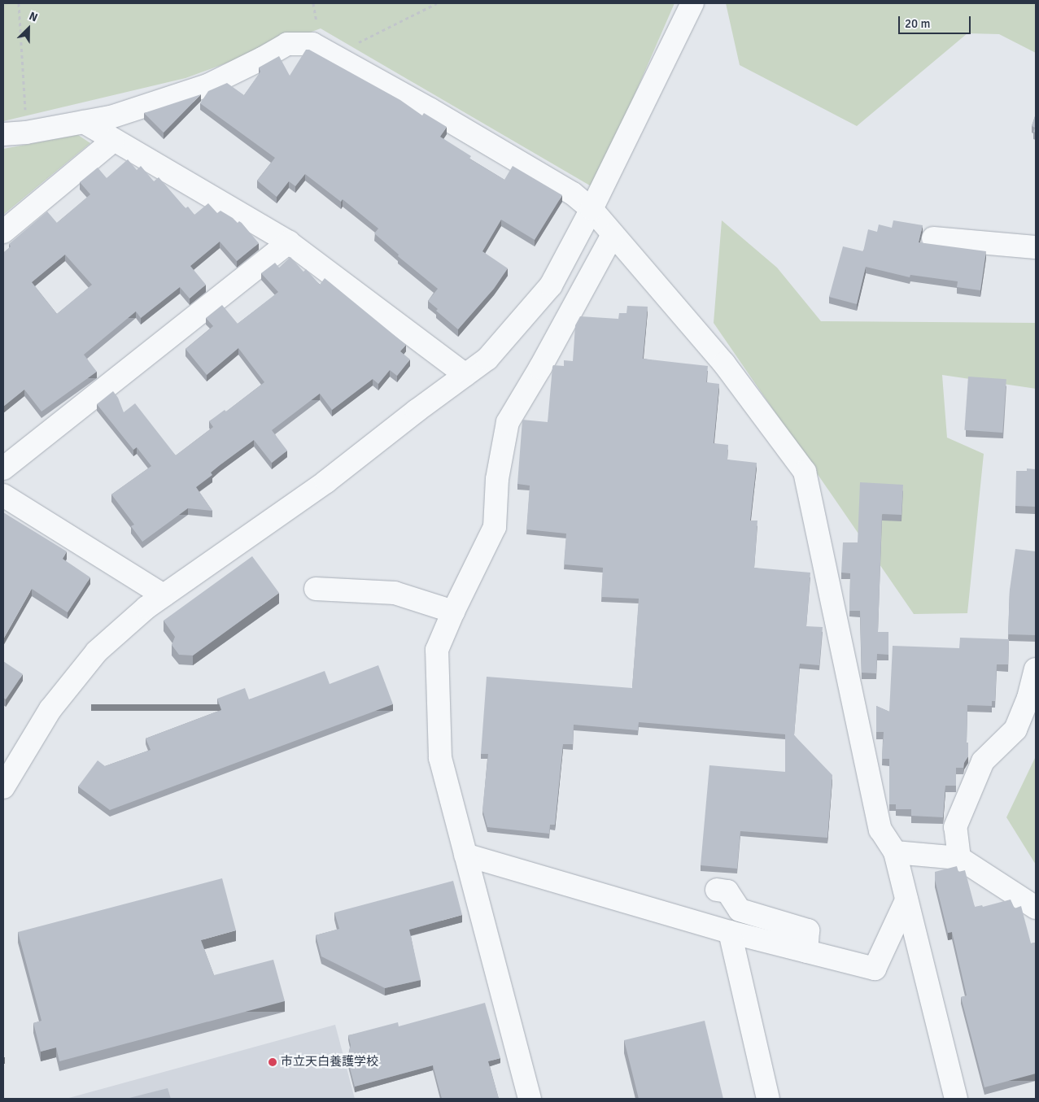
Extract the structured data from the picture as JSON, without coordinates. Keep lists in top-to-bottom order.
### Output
{
  "places": ["市立天白養護学校"],
  "scale_bar": "20 m",
  "north": "top right"
}
